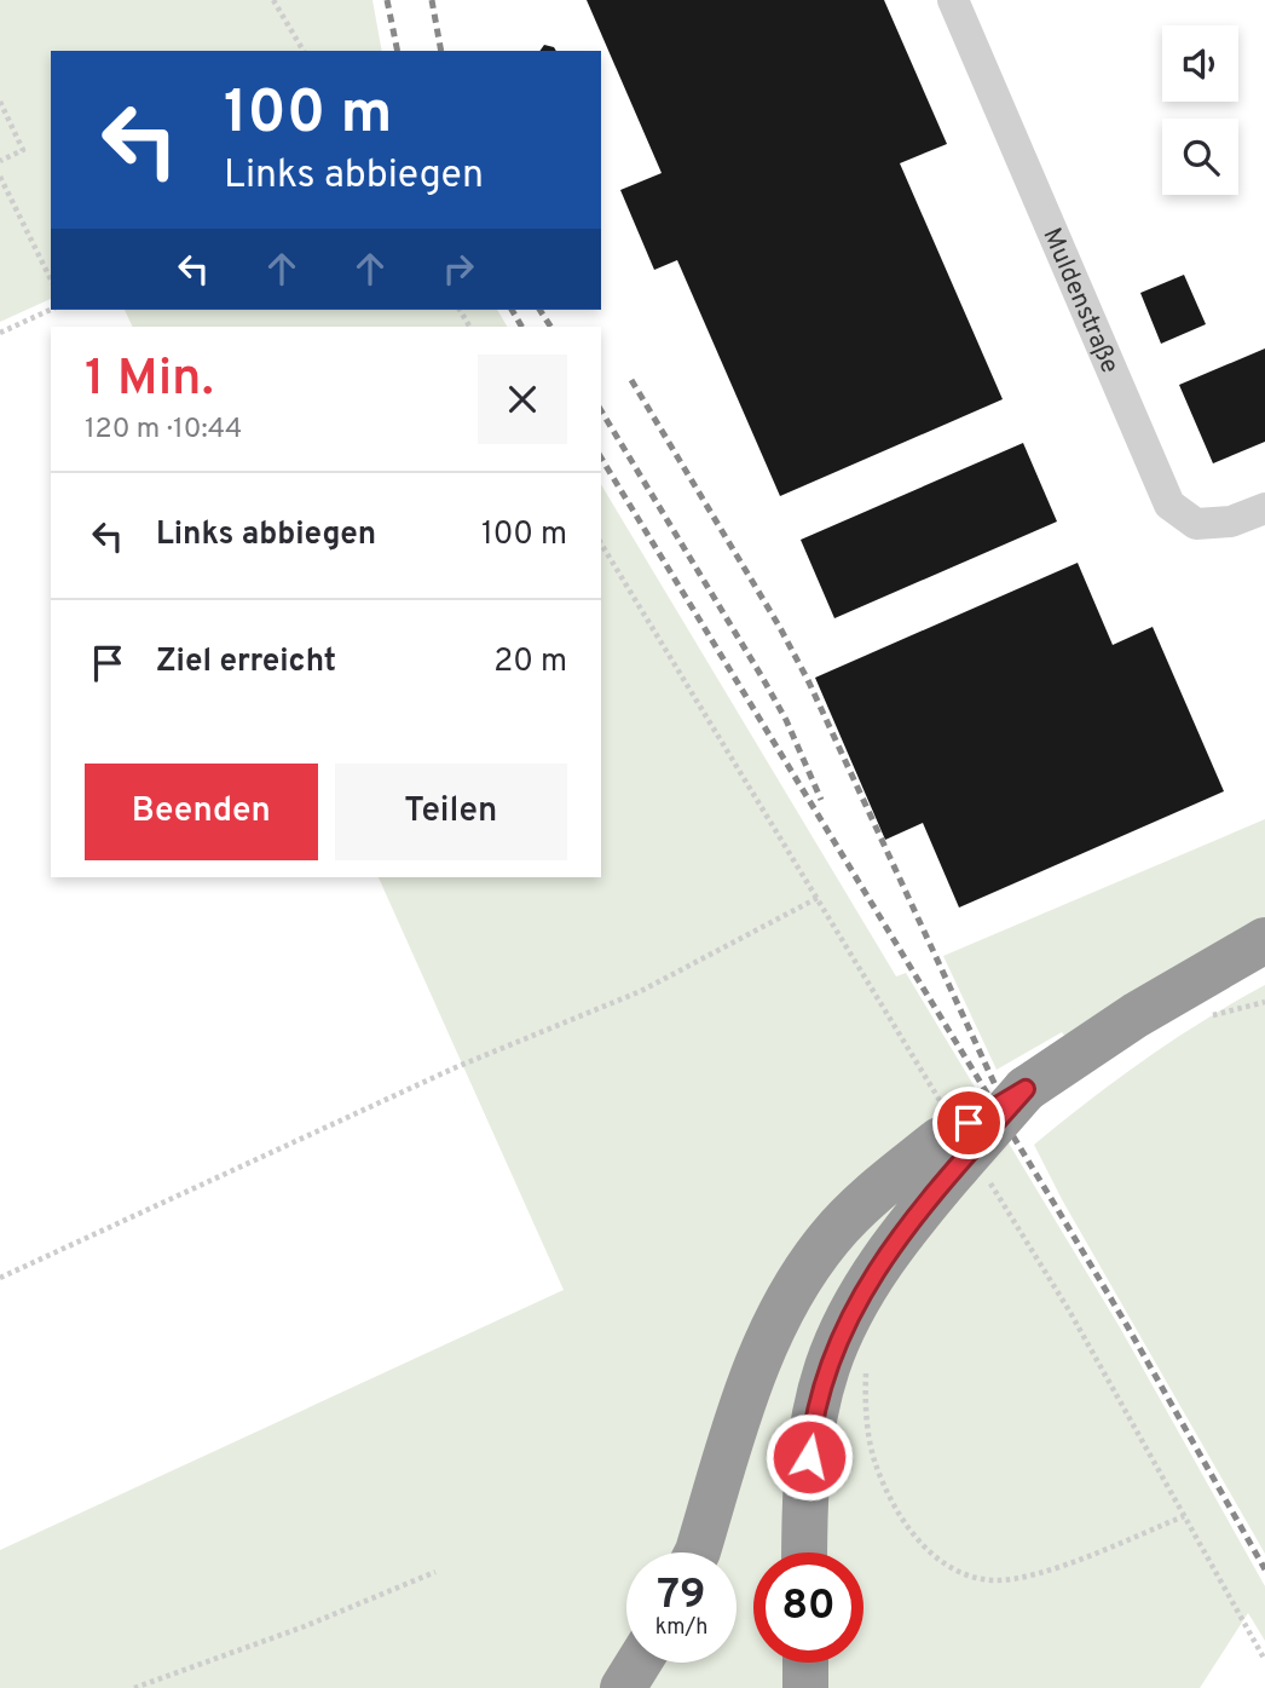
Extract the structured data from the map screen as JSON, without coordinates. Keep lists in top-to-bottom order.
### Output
{
  "streets": {
    "street": ["Muldenstraße"]
  },
  "page": {
    "turn": ["100 m", "Links abbiegen"],
    "heading": ["1 Min.", "120 m · 10:44"],
    "list": [
      {
        "name": "Links abbiegen",
        "value": "100 m"
      },
      {
        "name": "Ziel erreicht",
        "value": "20 m"
      }
    ],
    "buttons": ["Beenden", "Teilen"],
    "speed": "79 km/h",
    "limit": "80"
  }
}
